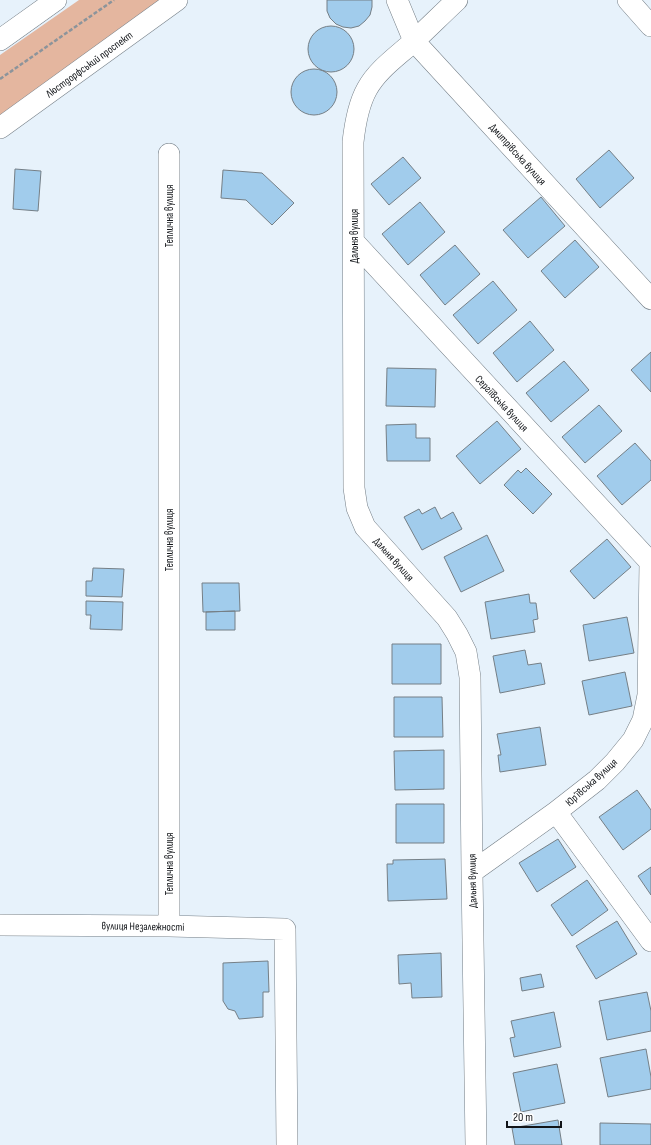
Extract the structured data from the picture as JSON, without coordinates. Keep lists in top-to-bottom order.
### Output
{
  "streets": {
    "street": [
      "Люстдорфський проспект",
      "Дмитрівська вулиця",
      "Теплична вулиця",
      "Дальня вулиця",
      "Сергіївська вулиця",
      "Юрʼївська вулиця",
      "вулиця Незалежності"
    ]
  },
  "crossings": [
    ["Дмитрівська вулиця", "Дальня вулиця"],
    ["Теплична вулиця", "вулиця Незалежності"],
    ["Дальня вулиця", "Сергіївська вулиця"],
    ["Дальня вулиця", "Юрʼївська вулиця"],
    ["Сергіївська вулиця", "Юрʼївська вулиця"]
  ],
  "scale_bar": "20 m"
}
